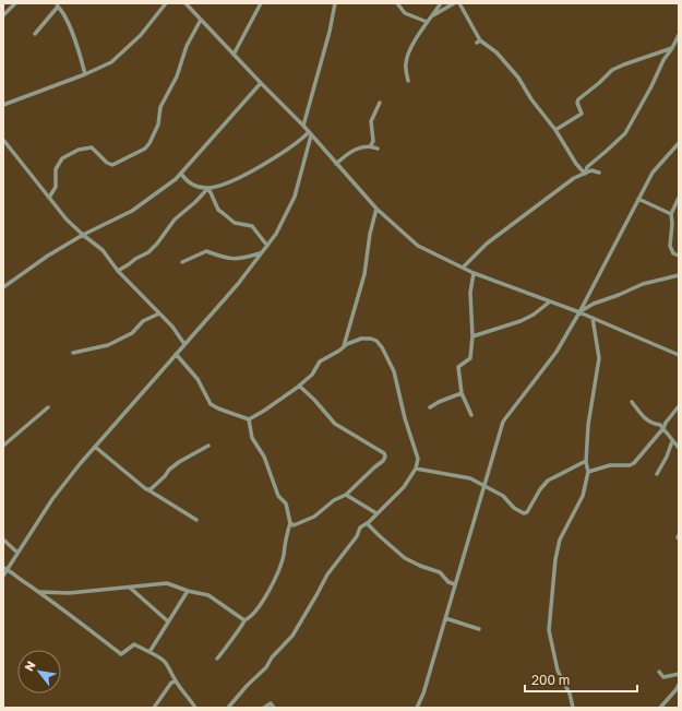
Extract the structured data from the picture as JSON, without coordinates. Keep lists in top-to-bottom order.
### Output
{
  "scale_bar": "200 m",
  "north": "top left"
}
